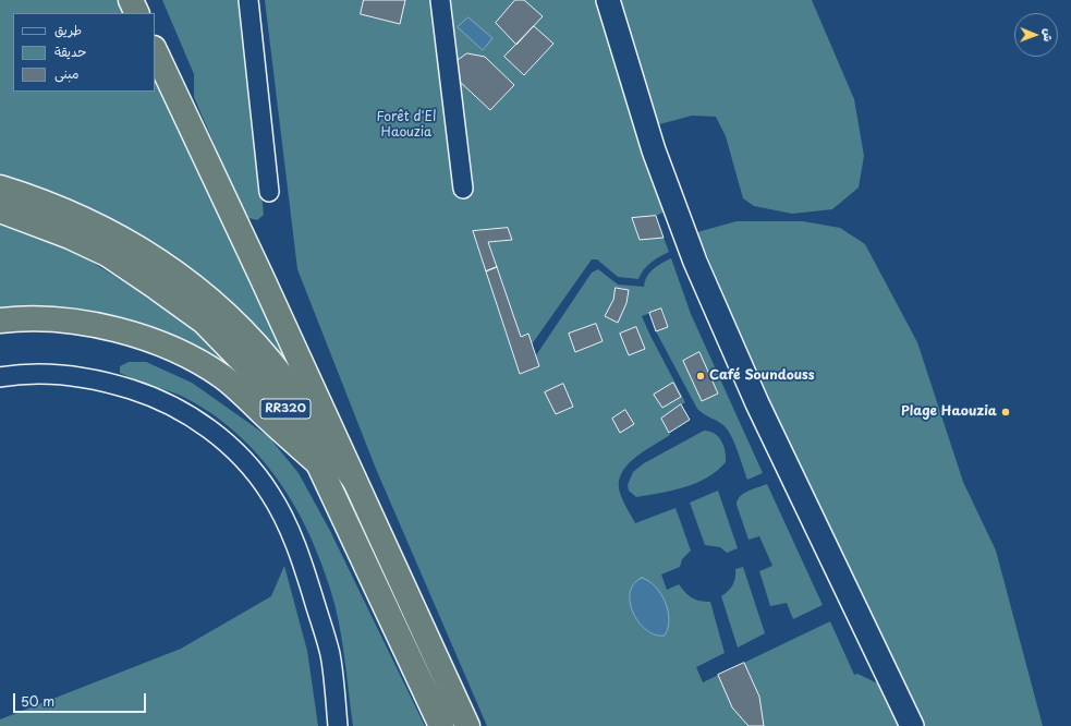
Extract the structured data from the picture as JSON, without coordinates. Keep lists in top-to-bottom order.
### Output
{
  "streets": {
    "highway": ["RR320"]
  },
  "parks": ["Forêt d'El Haouzia"],
  "places": ["Café Soundouss", "Plage Haouzia"],
  "legend": ["طريق", "حديقة", "مبنى"],
  "scale_bar": "50 m",
  "north": "right"
}
